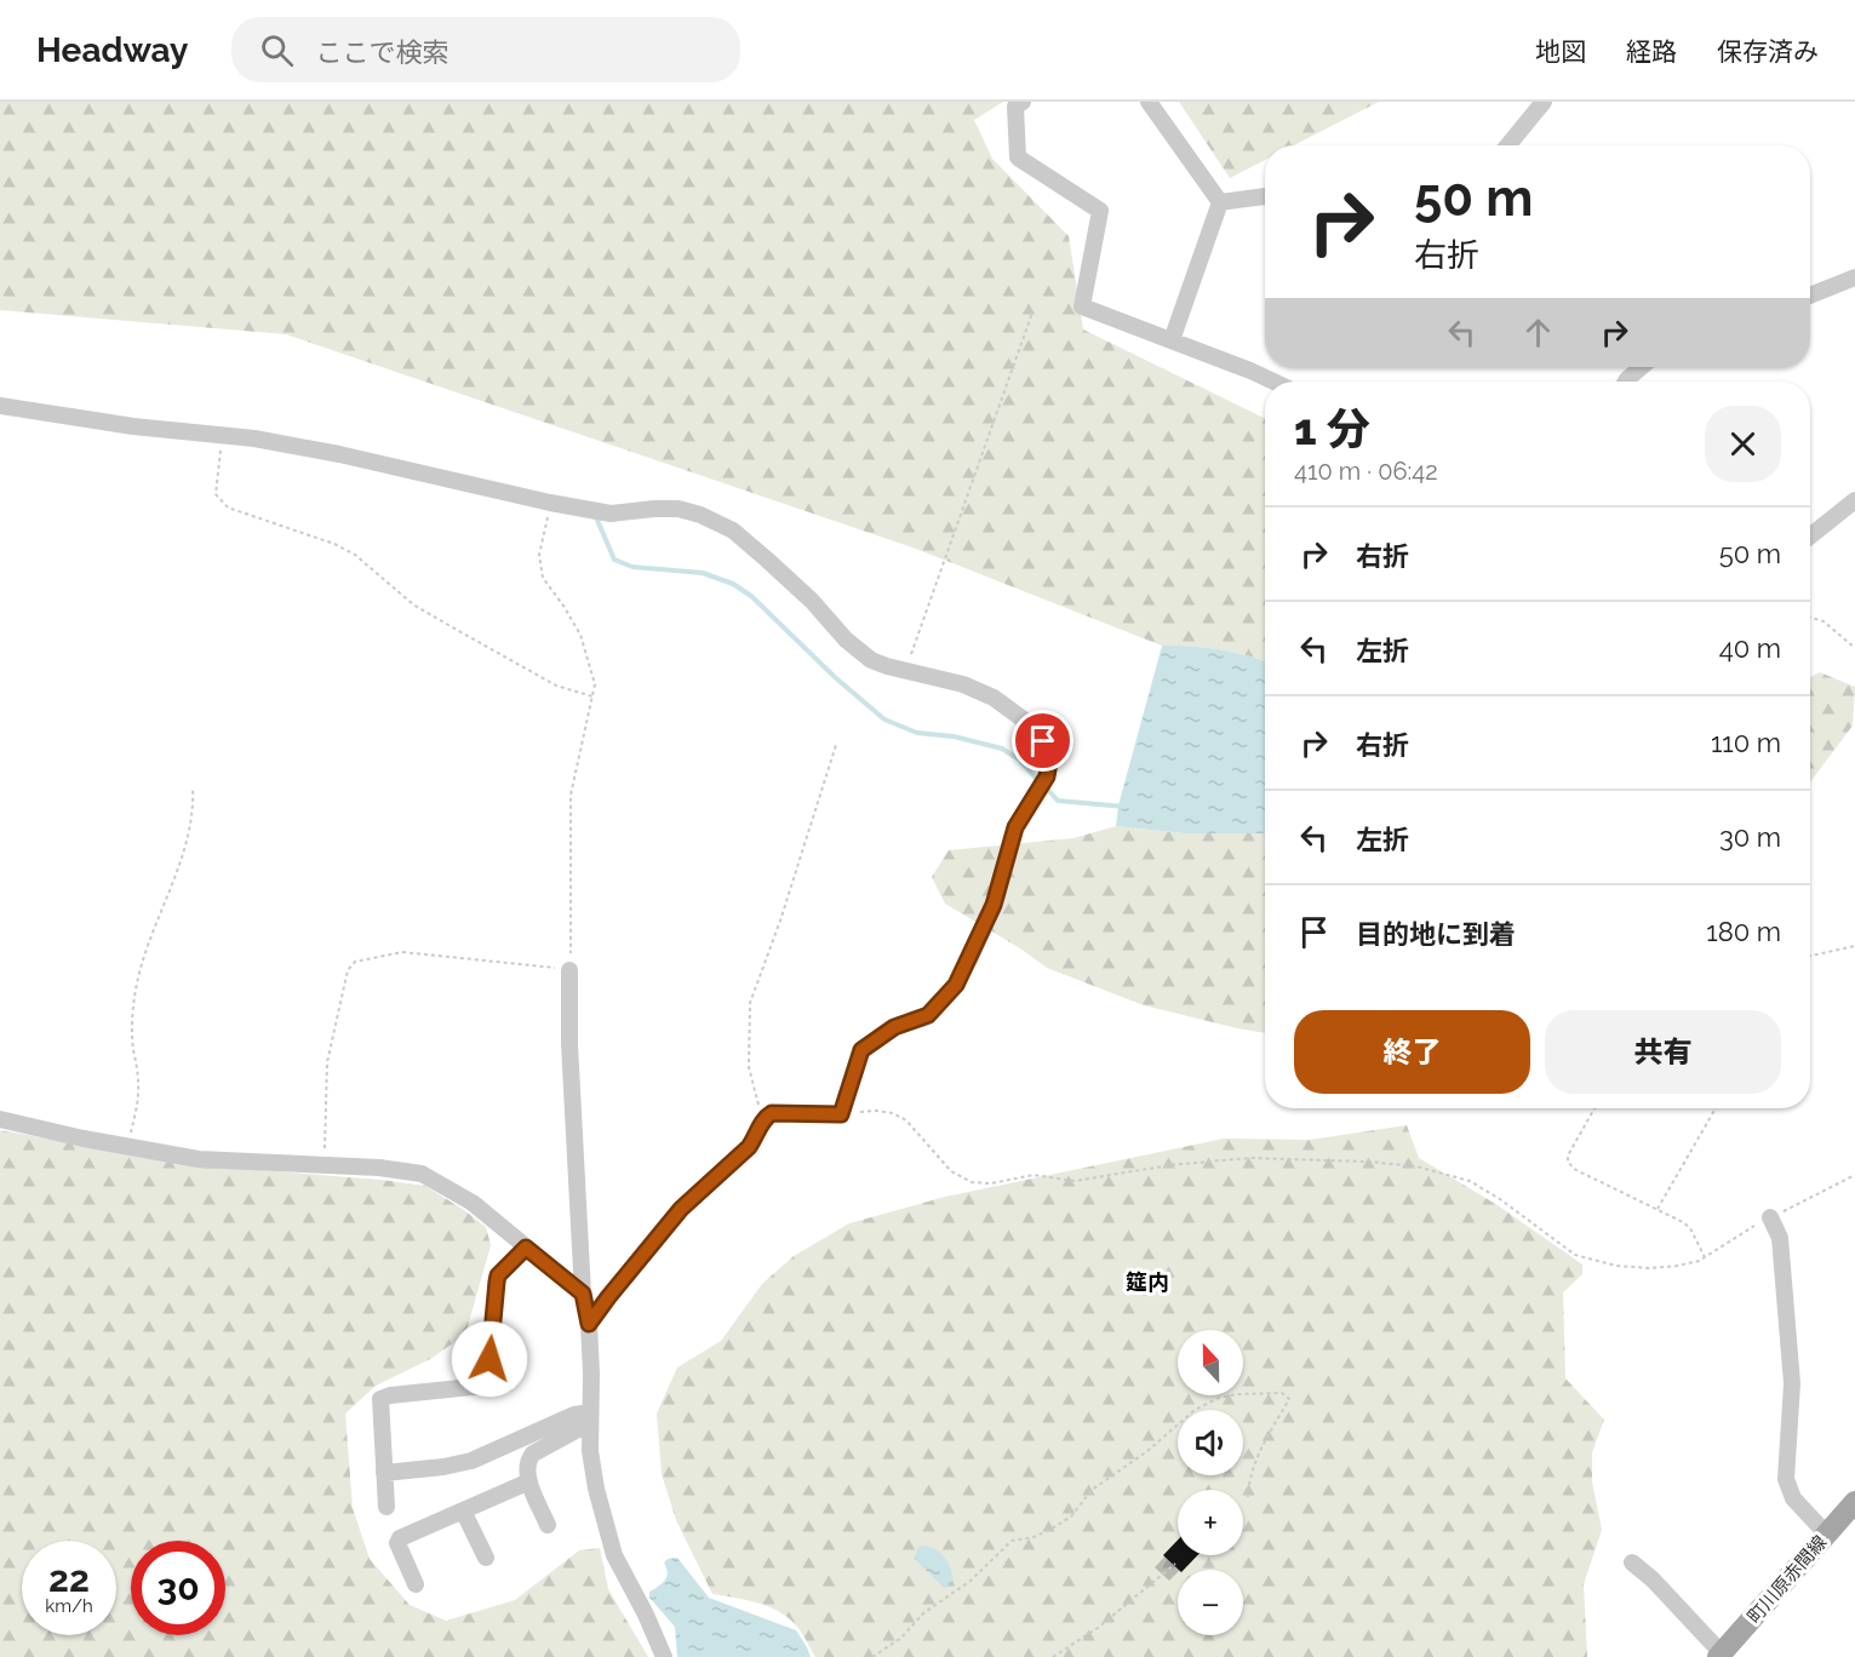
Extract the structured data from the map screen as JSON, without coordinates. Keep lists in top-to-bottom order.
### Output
{
  "streets": {
    "main road": ["町川原赤間線"]
  },
  "districts": ["筵内"],
  "north": "top",
  "page": {
    "header": "Headway",
    "search": "ここで検索",
    "nav": ["地図", "経路", "保存済み"],
    "turn": ["50 m", "右折"],
    "heading": ["1 分", "410 m · 06:42"],
    "list": [
      {
        "name": "右折",
        "value": "50 m"
      },
      {
        "name": "左折",
        "value": "40 m"
      },
      {
        "name": "右折",
        "value": "110 m"
      },
      {
        "name": "左折",
        "value": "30 m"
      },
      {
        "name": "目的地に到着",
        "value": "180 m"
      }
    ],
    "buttons": ["終了", "共有"],
    "map_buttons": ["+", "−"],
    "speed": "22 km/h",
    "limit": "30"
  }
}
